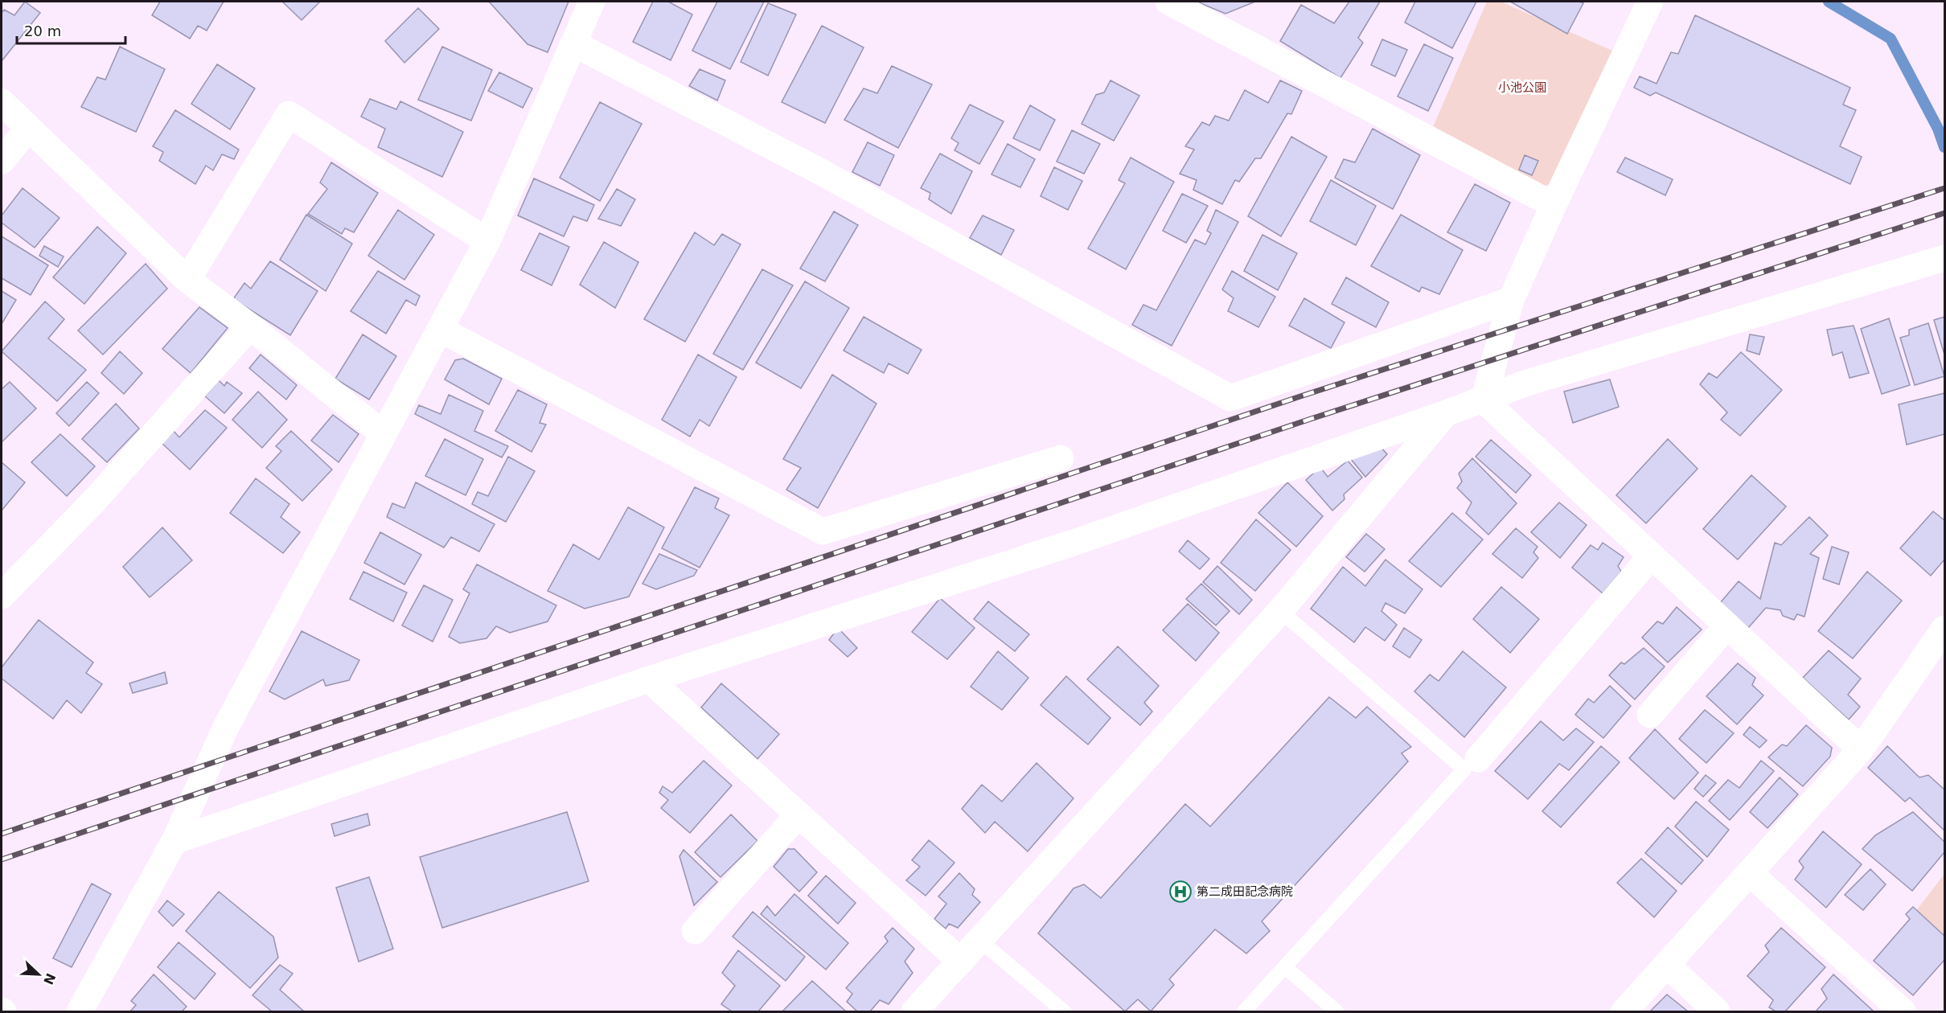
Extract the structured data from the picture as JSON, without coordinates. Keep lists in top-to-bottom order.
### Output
{
  "parks": ["小池公園"],
  "places": {
    "hospital": ["第二成田記念病院"]
  },
  "scale_bar": "20 m",
  "north": "bottom right"
}
